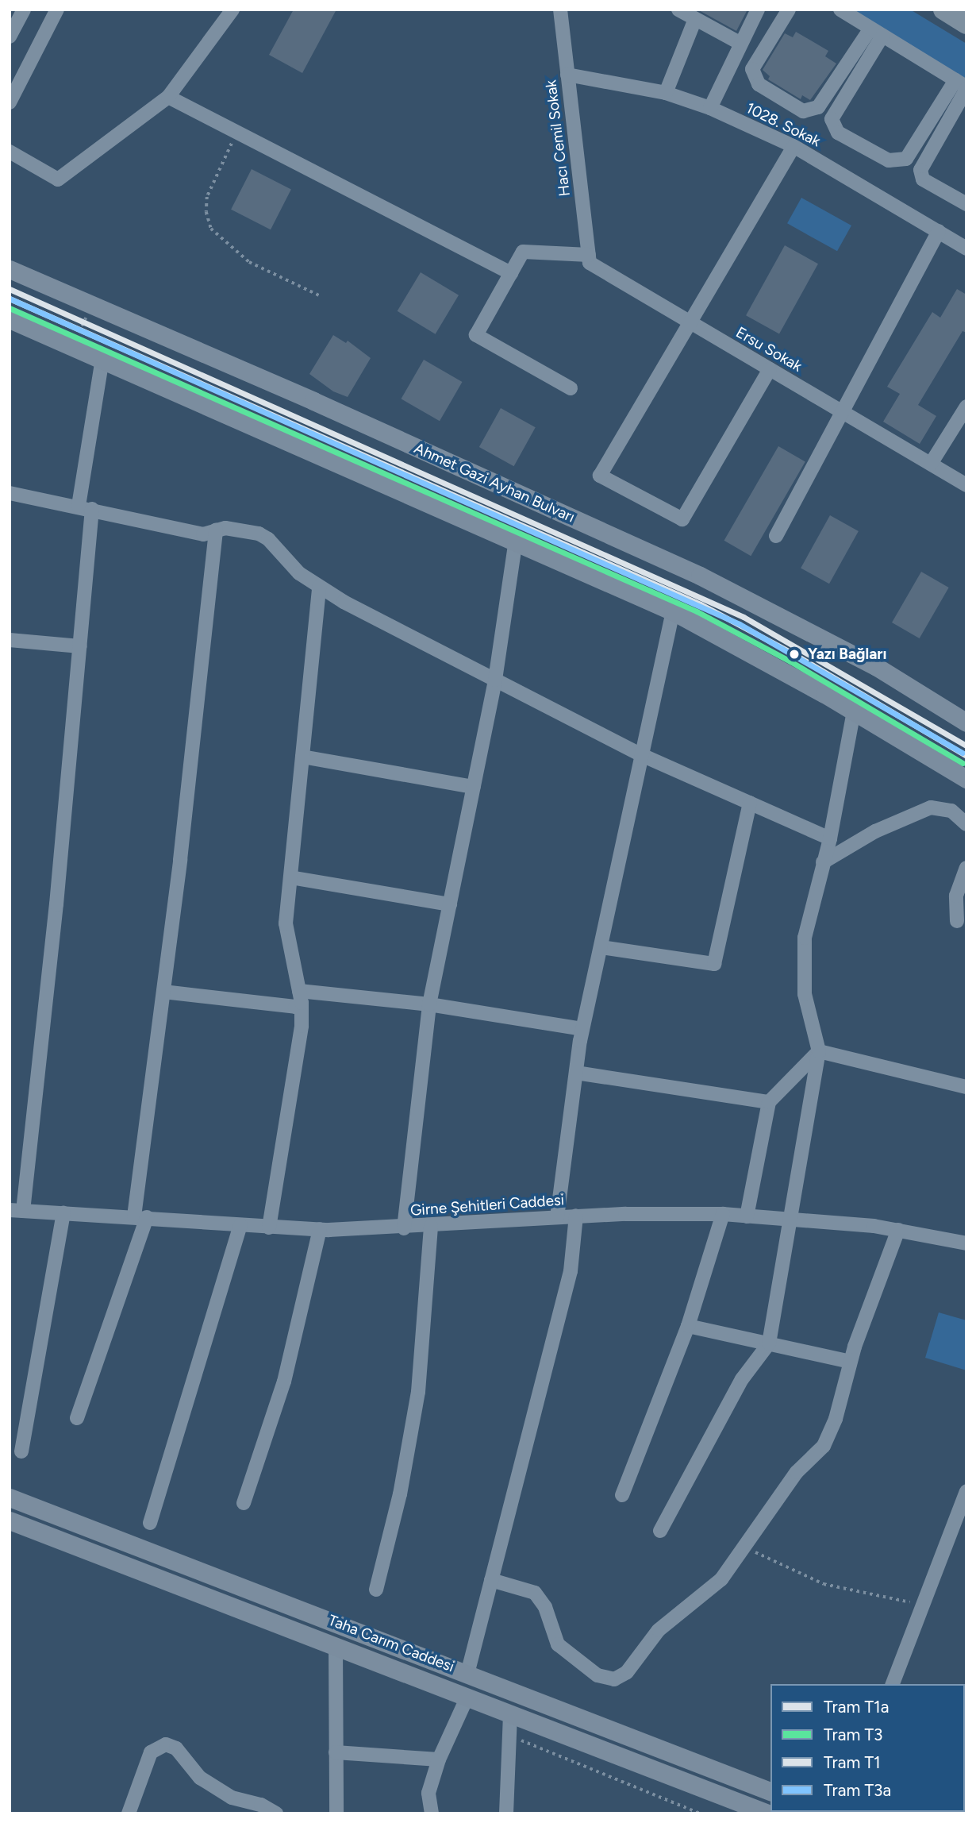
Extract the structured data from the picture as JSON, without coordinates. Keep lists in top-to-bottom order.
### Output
{
  "streets": {
    "main road": ["Ahmet Gazi Ayhan Bulvarı", "Taha Carım Caddesi"],
    "street": [
      "1028. Sokak",
      "Hacı Cemil Sokak",
      "Ersu Sokak",
      "Girne Şehitleri Caddesi"
    ]
  },
  "crossings": [
    ["1028. Sokak", "Hacı Cemil Sokak"],
    ["Hacı Cemil Sokak", "Ersu Sokak"]
  ],
  "places": ["Yazı Bağları"],
  "lines": [
    "tram line T1",
    "tram line T1a",
    "tram line T3a",
    "tram line T3"
  ],
  "legend": [
    "Tram T1a",
    "Tram T3",
    "Tram T1",
    "Tram T3a"
  ]
}
